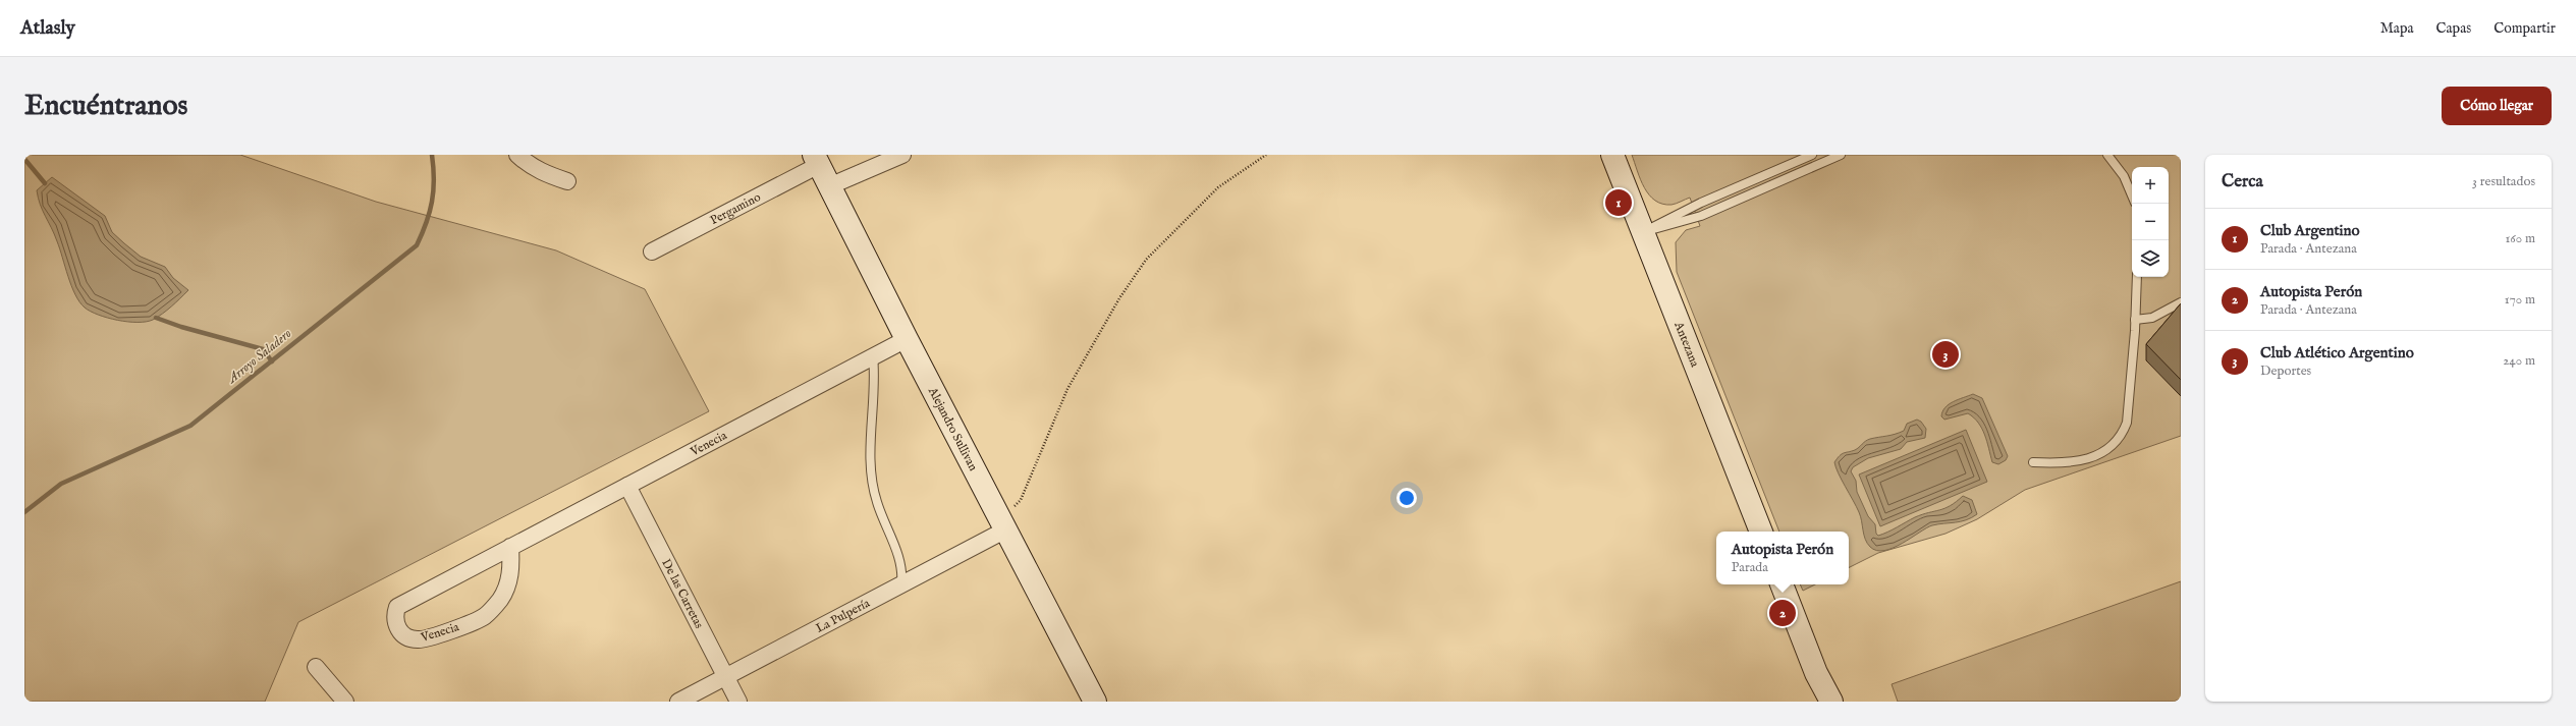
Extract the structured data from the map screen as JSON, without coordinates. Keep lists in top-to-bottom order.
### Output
{
  "streets": {
    "street": [
      "Pergamino",
      "Antezana",
      "Alejandro Sullivan",
      "Venecia",
      "De las Carretas",
      "La Pulpería"
    ]
  },
  "crossings": [
    ["Pergamino", "Alejandro Sullivan"],
    ["Alejandro Sullivan", "Venecia"],
    ["Alejandro Sullivan", "La Pulpería"],
    ["Venecia", "De las Carretas"],
    ["De las Carretas", "La Pulpería"]
  ],
  "water": ["Arroyo Saladero"],
  "page": {
    "header": "Atlasly",
    "nav": ["Mapa", "Capas", "Compartir"],
    "buttons": "Cómo llegar",
    "title": "Encuéntranos",
    "heading": ["Cerca", "3 resultados"],
    "map_buttons": ["+", "−"],
    "pins": ["1", "3", "2"],
    "list": [
      {
        "mark": "1",
        "name": "Club Argentino",
        "note": "Parada · Antezana",
        "value": "160 m"
      },
      {
        "mark": "2",
        "name": "Autopista Perón",
        "note": "Parada · Antezana",
        "value": "170 m"
      },
      {
        "mark": "3",
        "name": "Club Atlético Argentino",
        "note": "Deportes",
        "value": "240 m"
      }
    ],
    "popup": ["Autopista Perón", "Parada"]
  }
}
